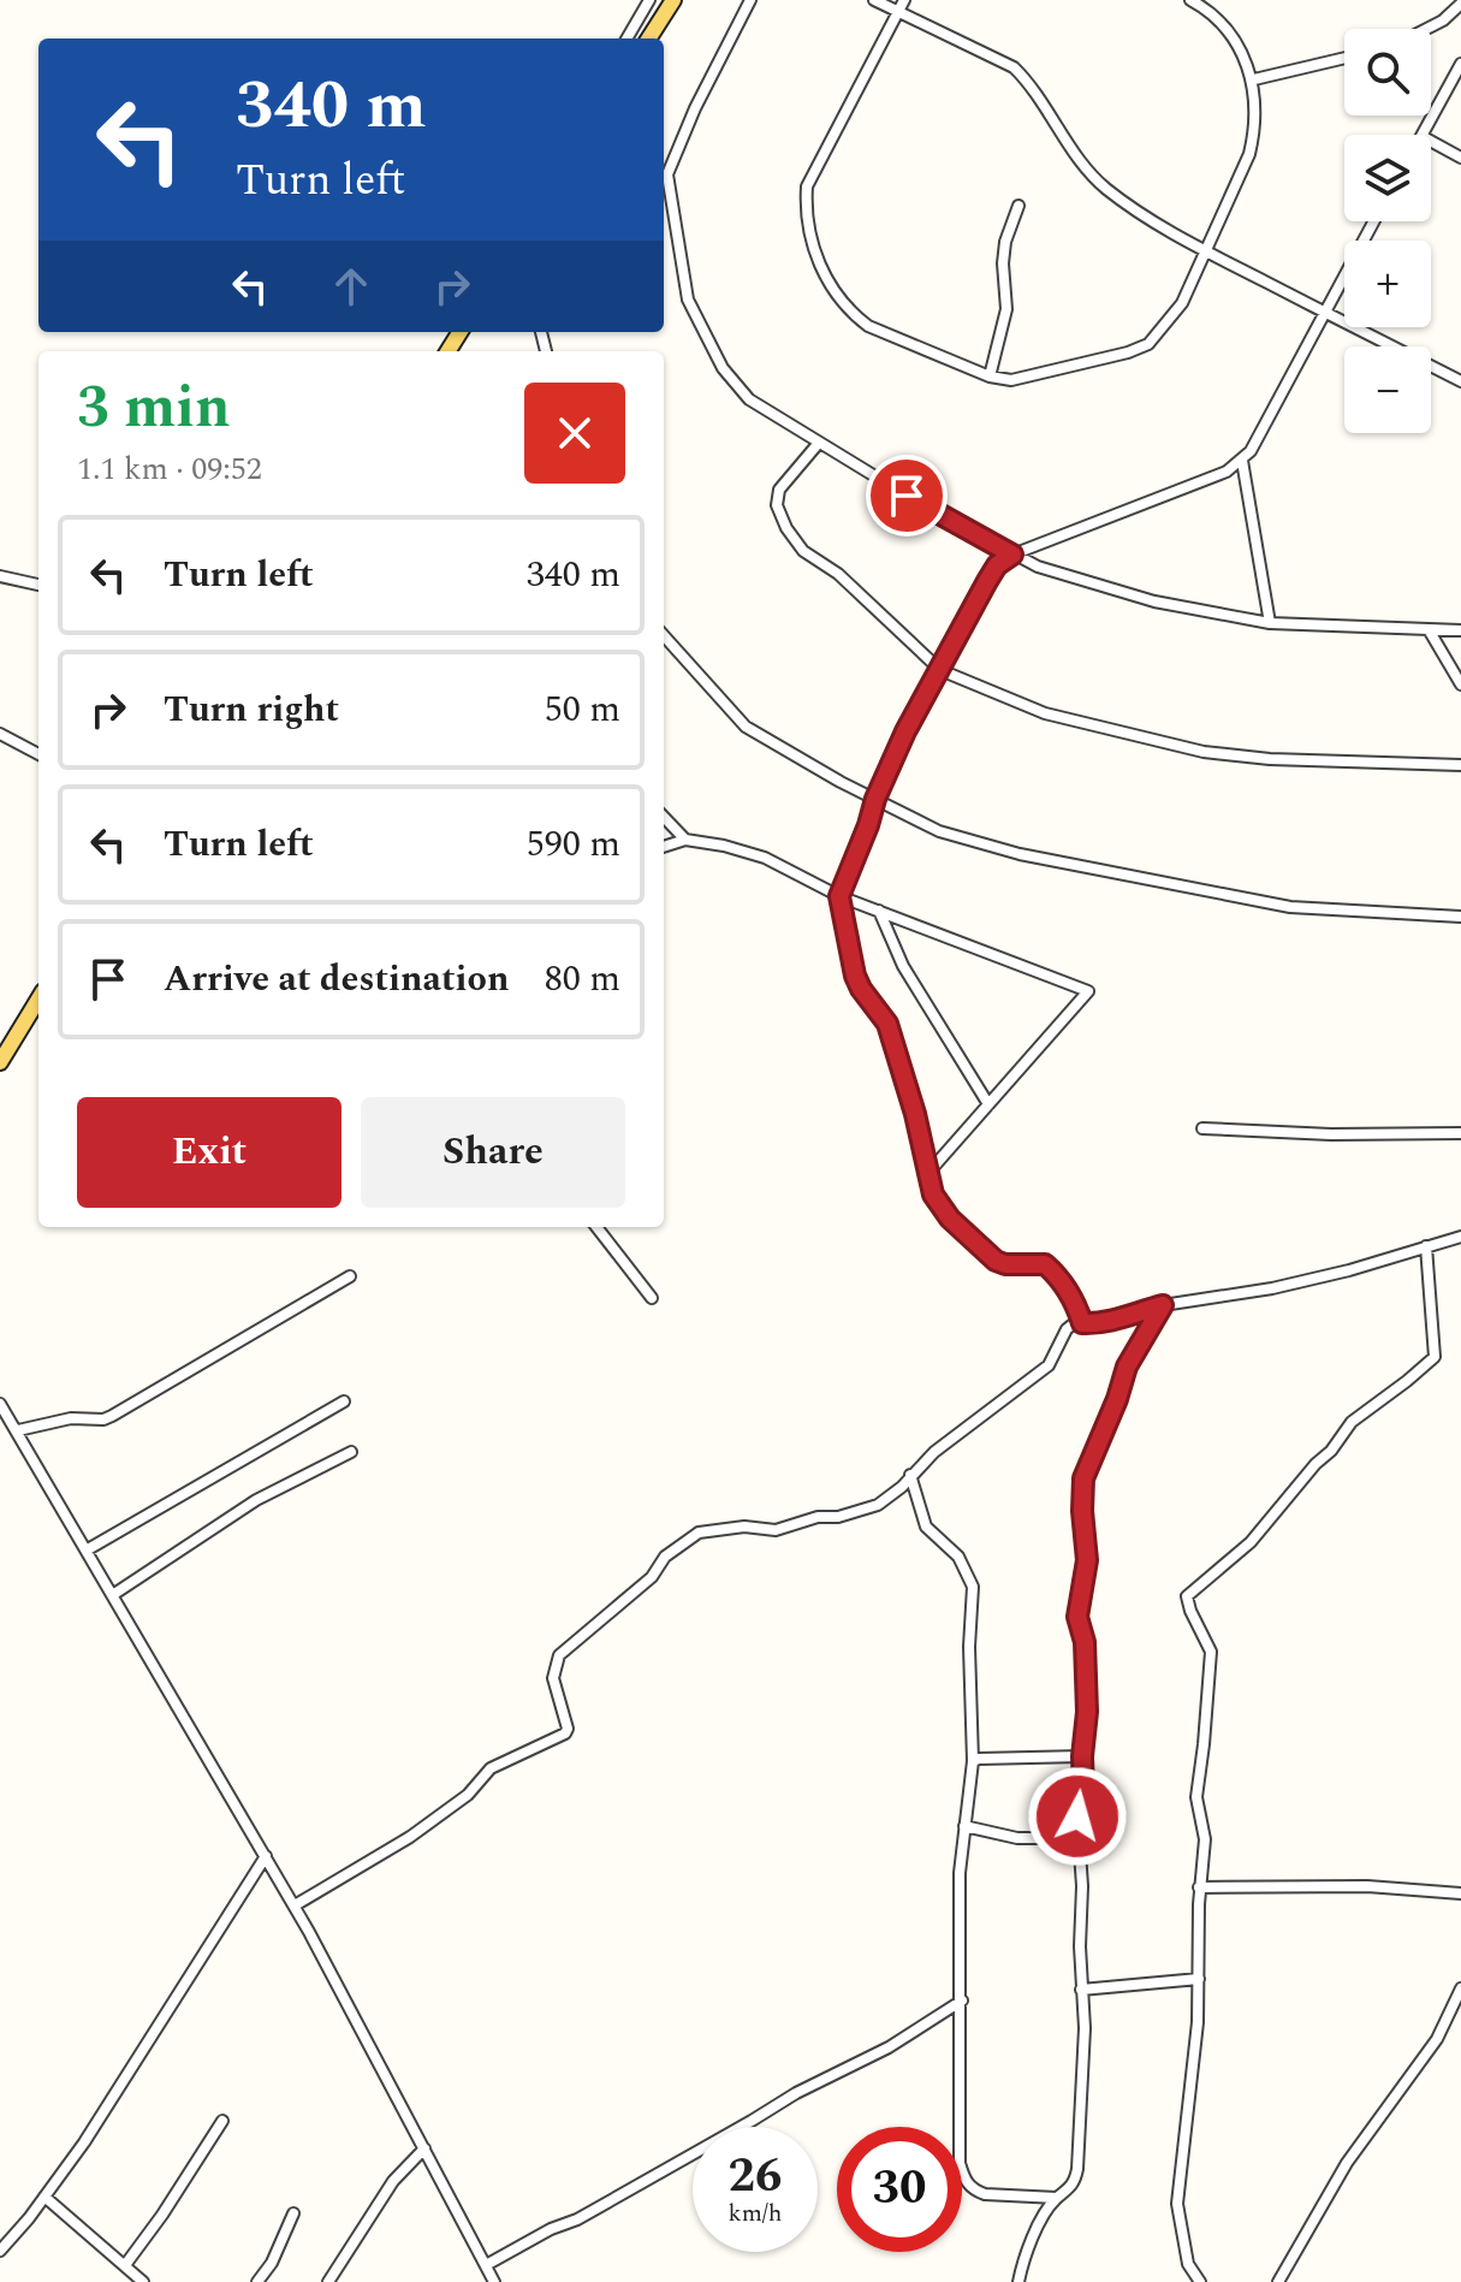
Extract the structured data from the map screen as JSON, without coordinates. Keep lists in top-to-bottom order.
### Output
{
  "page": {
    "map_buttons": ["+", "−"],
    "turn": ["340 m", "Turn left"],
    "heading": ["3 min", "1.1 km · 09:52"],
    "list": [
      {
        "name": "Turn left",
        "value": "340 m"
      },
      {
        "name": "Turn right",
        "value": "50 m"
      },
      {
        "name": "Turn left",
        "value": "590 m"
      },
      {
        "name": "Arrive at destination",
        "value": "80 m"
      }
    ],
    "buttons": ["Exit", "Share"],
    "speed": "26 km/h",
    "limit": "30"
  }
}
